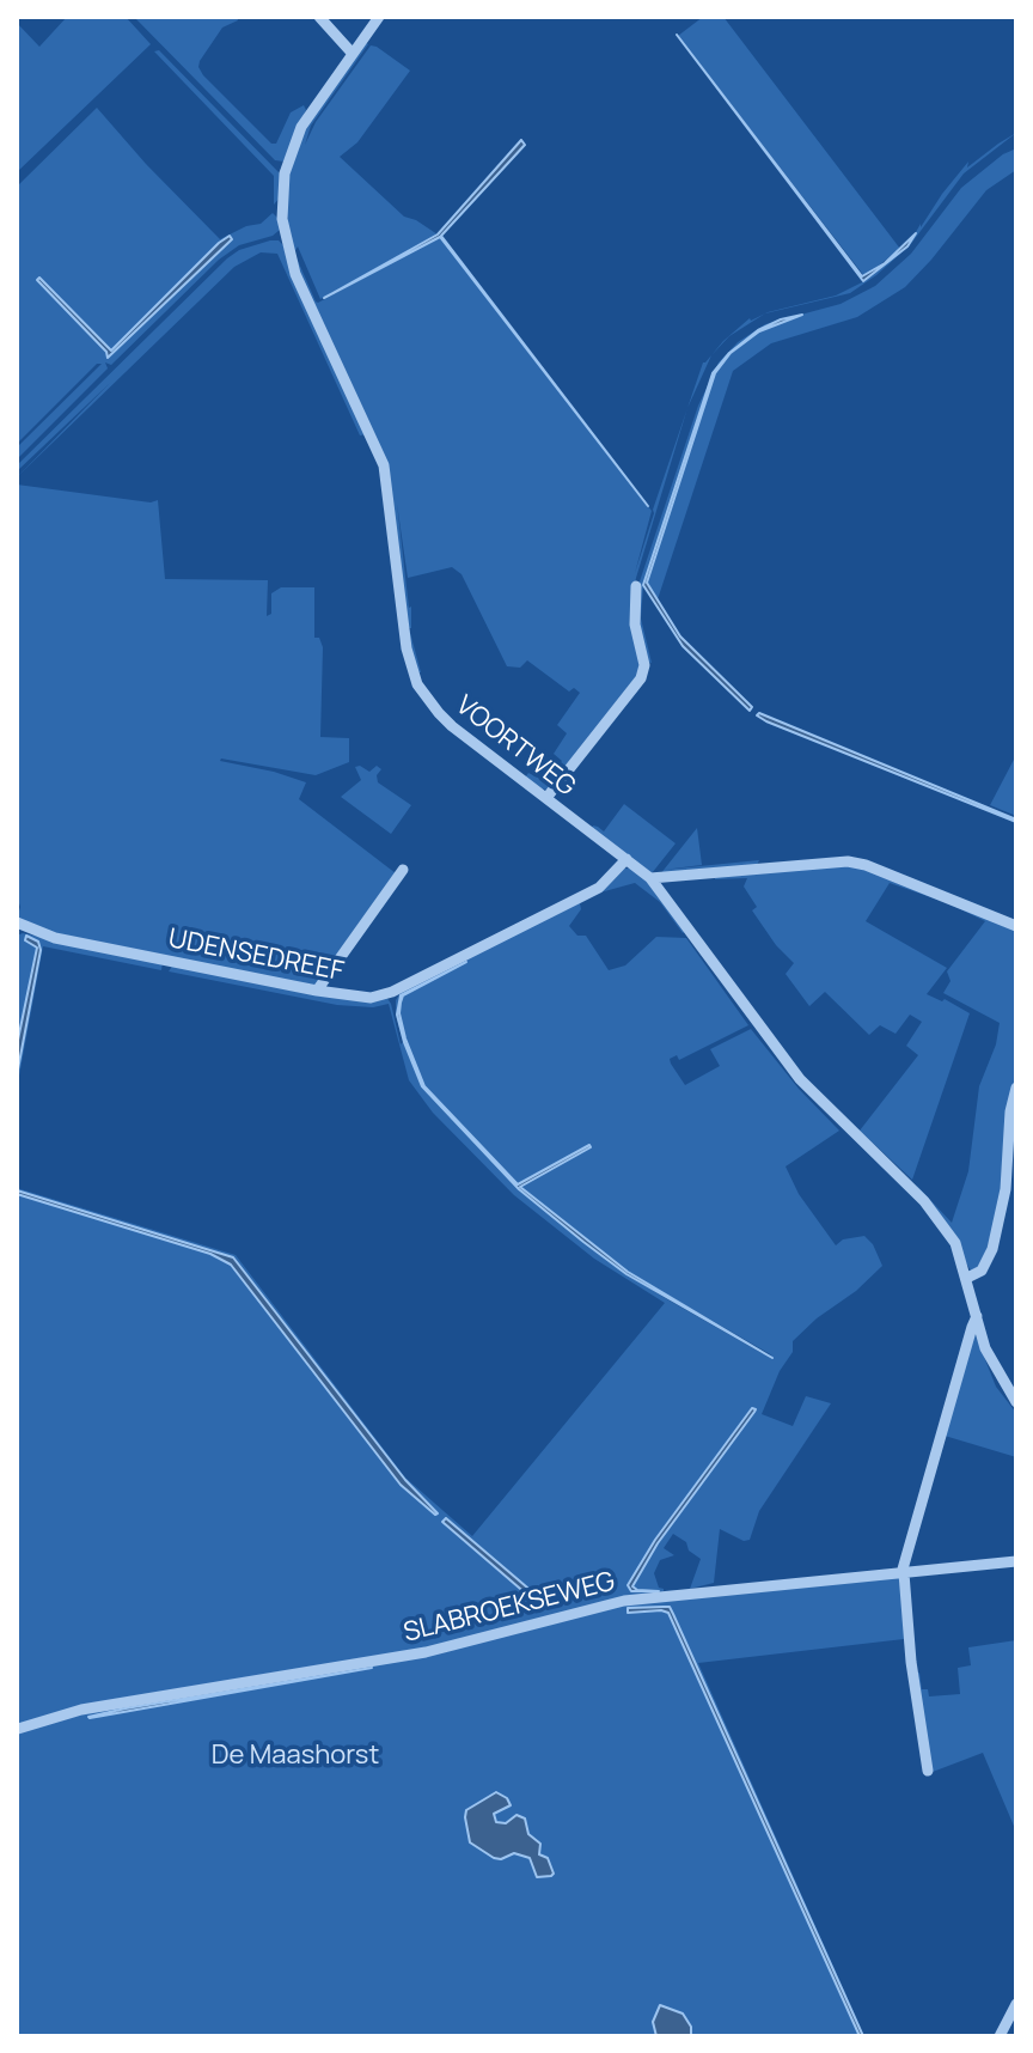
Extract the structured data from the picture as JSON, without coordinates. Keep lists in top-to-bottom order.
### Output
{
  "streets": {
    "street": ["VOORTWEG", "UDENSEDREEF", "SLABROEKSEWEG"]
  },
  "crossings": [
    ["VOORTWEG", "UDENSEDREEF"]
  ],
  "parks": ["De Maashorst"]
}
